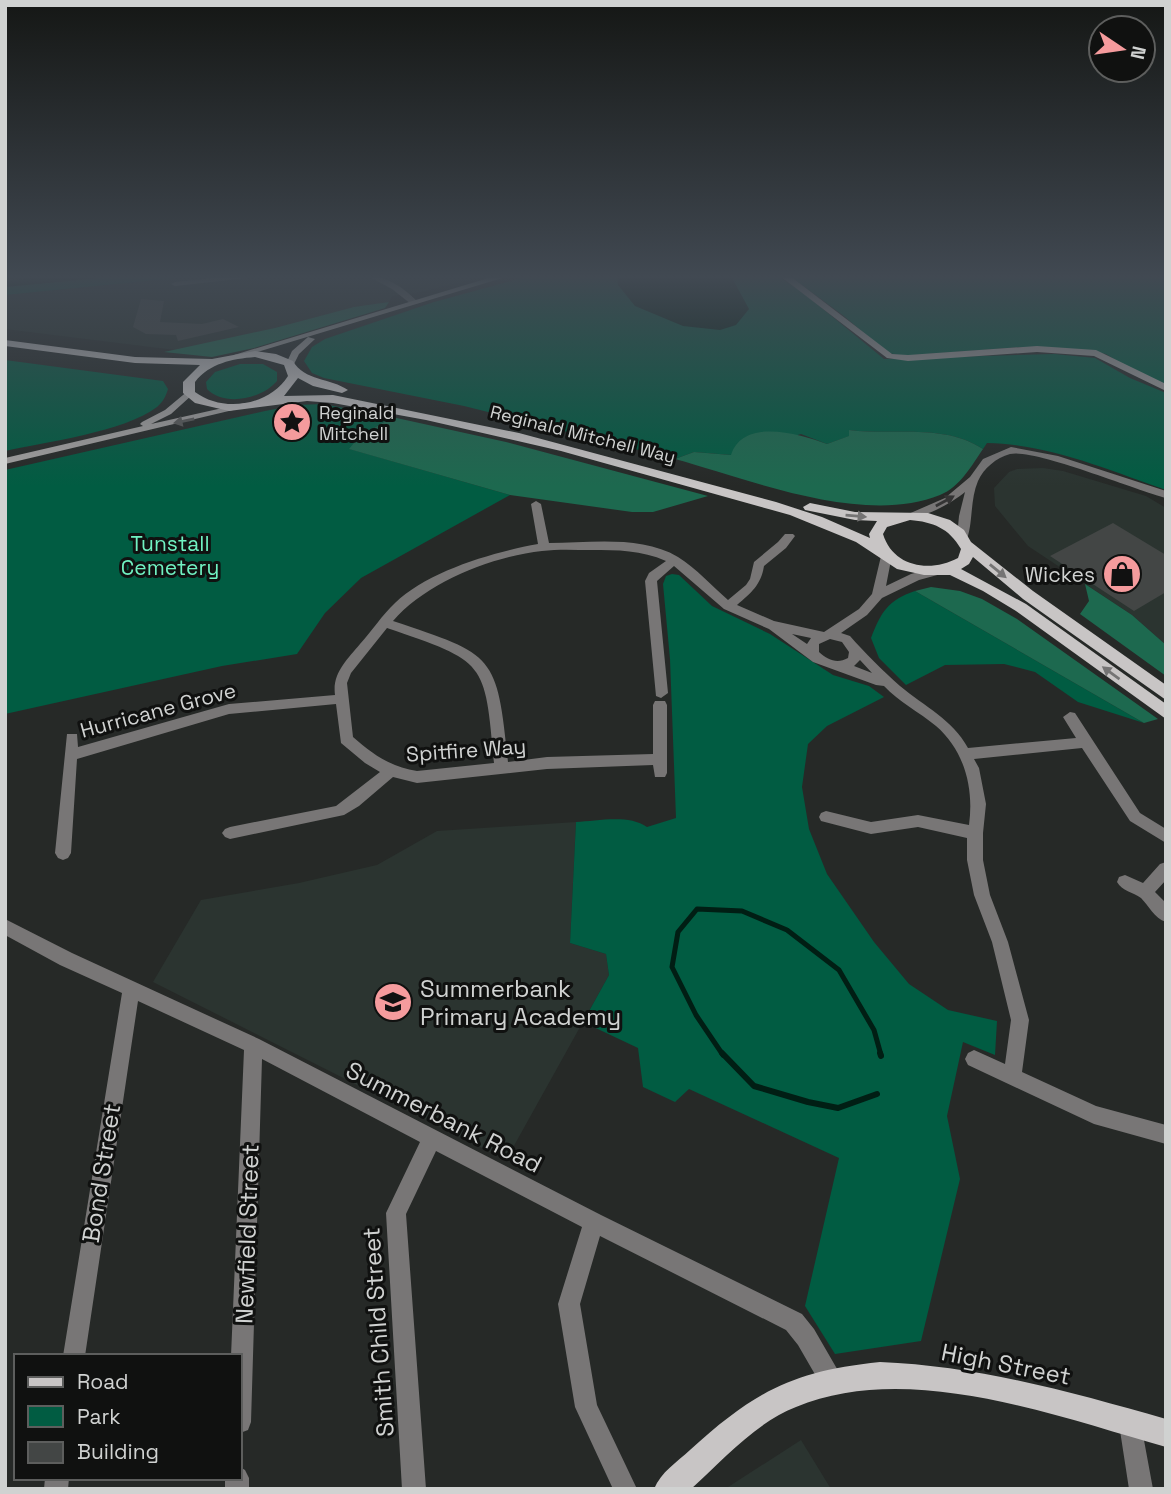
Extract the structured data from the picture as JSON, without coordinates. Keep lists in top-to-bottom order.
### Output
{
  "streets": {
    "main road": ["Reginald Mitchell Way", "High Street"],
    "street": [
      "Hurricane Grove",
      "Spitfire Way",
      "Summerbank Road",
      "Bond Street",
      "Newfield Street",
      "Smith Child Street"
    ]
  },
  "crossings": [
    ["Hurricane Grove", "Spitfire Way"],
    ["Summerbank Road", "Bond Street"],
    ["Summerbank Road", "Newfield Street"],
    ["Summerbank Road", "Smith Child Street"],
    ["Summerbank Road", "High Street"]
  ],
  "parks": ["Tunstall Cemetery"],
  "places": {
    "place": ["Reginald Mitchell"],
    "shop": ["Wickes"],
    "school or university": ["Summerbank Primary Academy"]
  },
  "legend": ["Road", "Park", "Building"],
  "north": "right"
}
